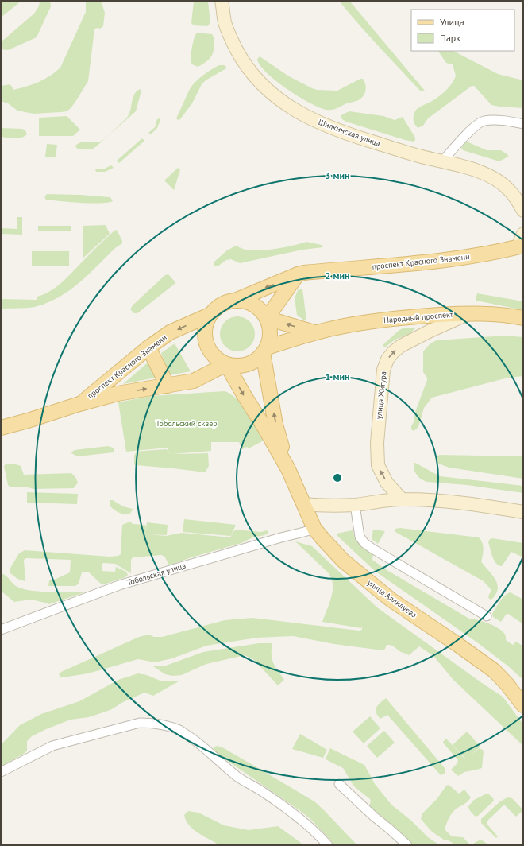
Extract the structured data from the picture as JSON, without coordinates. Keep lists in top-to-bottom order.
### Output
{
  "streets": {
    "main road": [
      "Шилкинская улица",
      "проспект Красного Знамени",
      "Народный проспект",
      "улица Жигура",
      "улица Аллилуева"
    ],
    "street": ["Тобольская улица"]
  },
  "crossings": [
    ["проспект Красного Знамени", "Народный проспект"],
    ["проспект Красного Знамени", "улица Аллилуева"],
    ["Народный проспект", "улица Жигура"],
    ["Народный проспект", "улица Аллилуева"],
    ["Тобольская улица", "улица Аллилуева"]
  ],
  "one_way": ["улица Жигура"],
  "parks": ["Тобольский сквер"],
  "legend": ["Улица", "Парк"],
  "rings": ["3 мин", "2 мин", "1 мин"]
}
